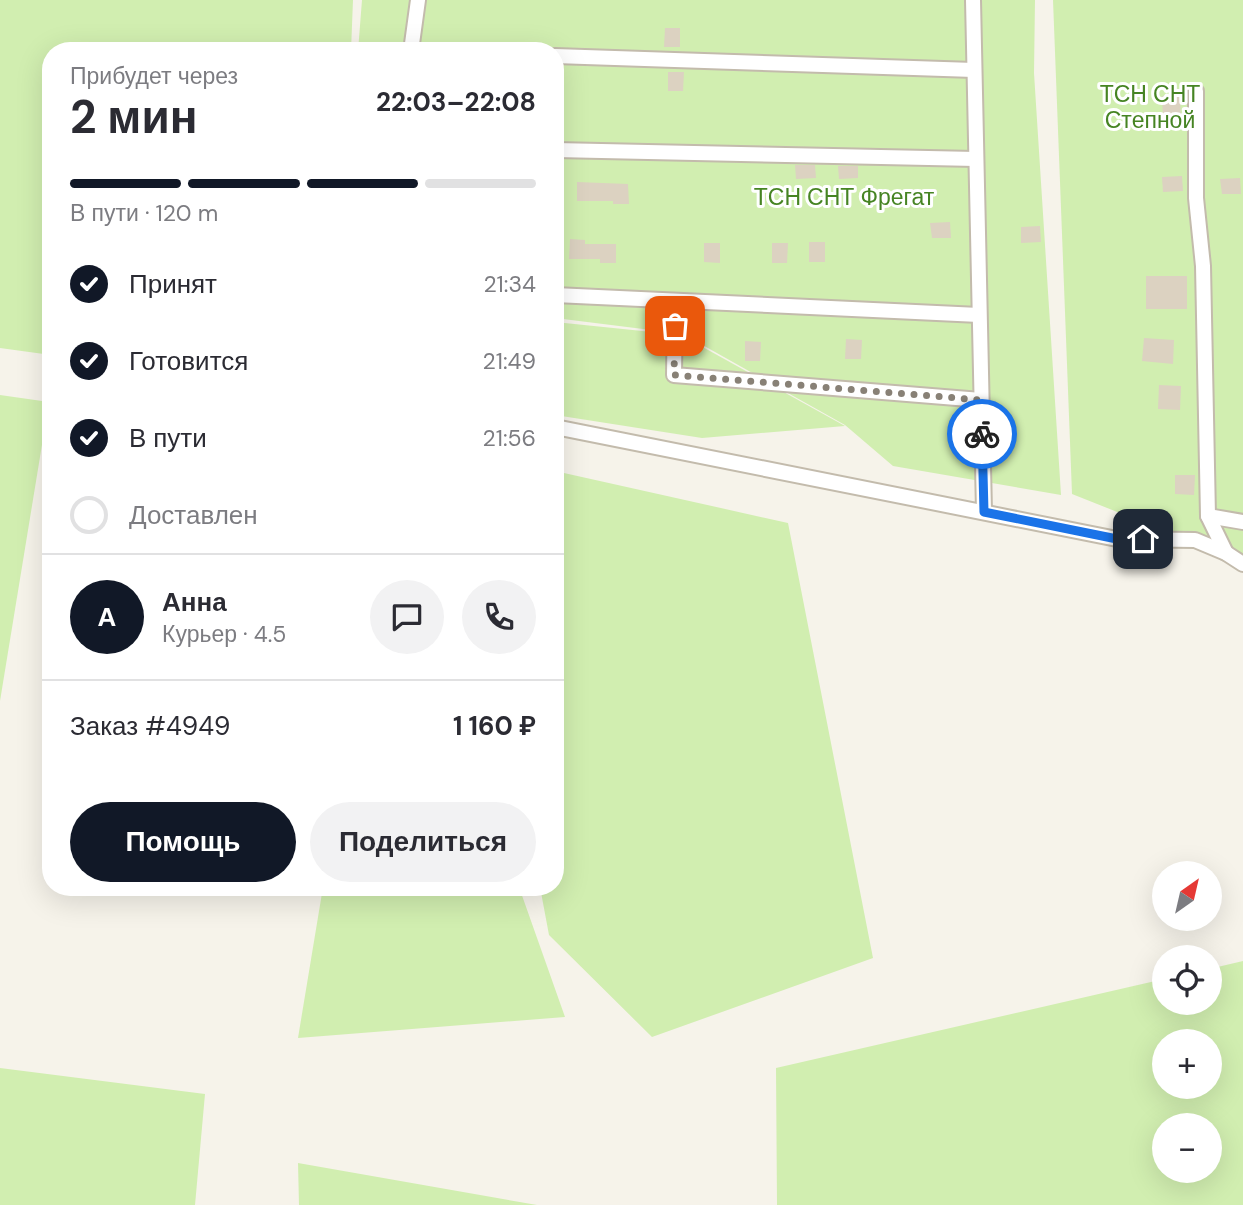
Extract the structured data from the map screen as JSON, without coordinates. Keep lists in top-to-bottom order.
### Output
{
  "parks": ["ТСН СНТ Степной", "ТСН СНТ Фрегат"],
  "north": "top right",
  "page": {
    "heading": ["2 мин", "Прибудет через", "22:03–22:08"],
    "panel": [
      "Анна",
      "Курьер · 4.5",
      "Заказ #4949",
      "1 160 ₽"
    ],
    "bar": "В пути · 120 m",
    "list": [
      ["Принят", "21:34"],
      ["Готовится", "21:49"],
      ["В пути", "21:56"],
      "Доставлен"
    ],
    "round": "А",
    "buttons": ["Помощь", "Поделиться"],
    "map_buttons": ["+", "−"]
  }
}
